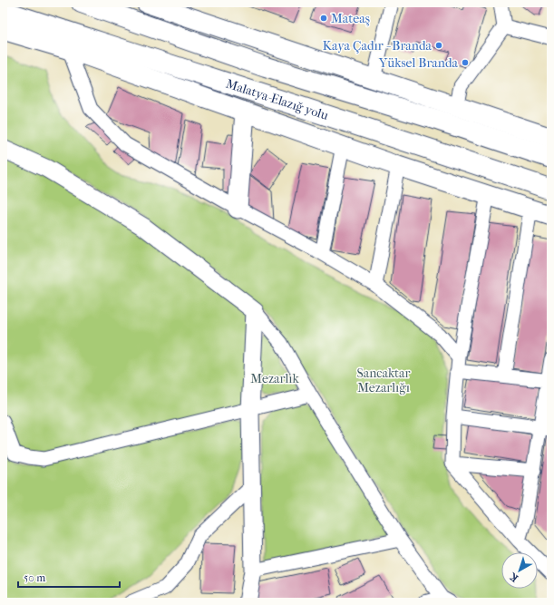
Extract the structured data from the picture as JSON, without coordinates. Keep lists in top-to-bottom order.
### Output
{
  "streets": {
    "highway": ["Malatya-Elazığ yolu"]
  },
  "parks": ["Sancaktar Mezarlığı", "Mezarlık"],
  "places": ["Mateaş", "Kaya Çadır - Branda", "Yüksel Branda"],
  "scale_bar": "50 m",
  "north": "bottom left"
}
